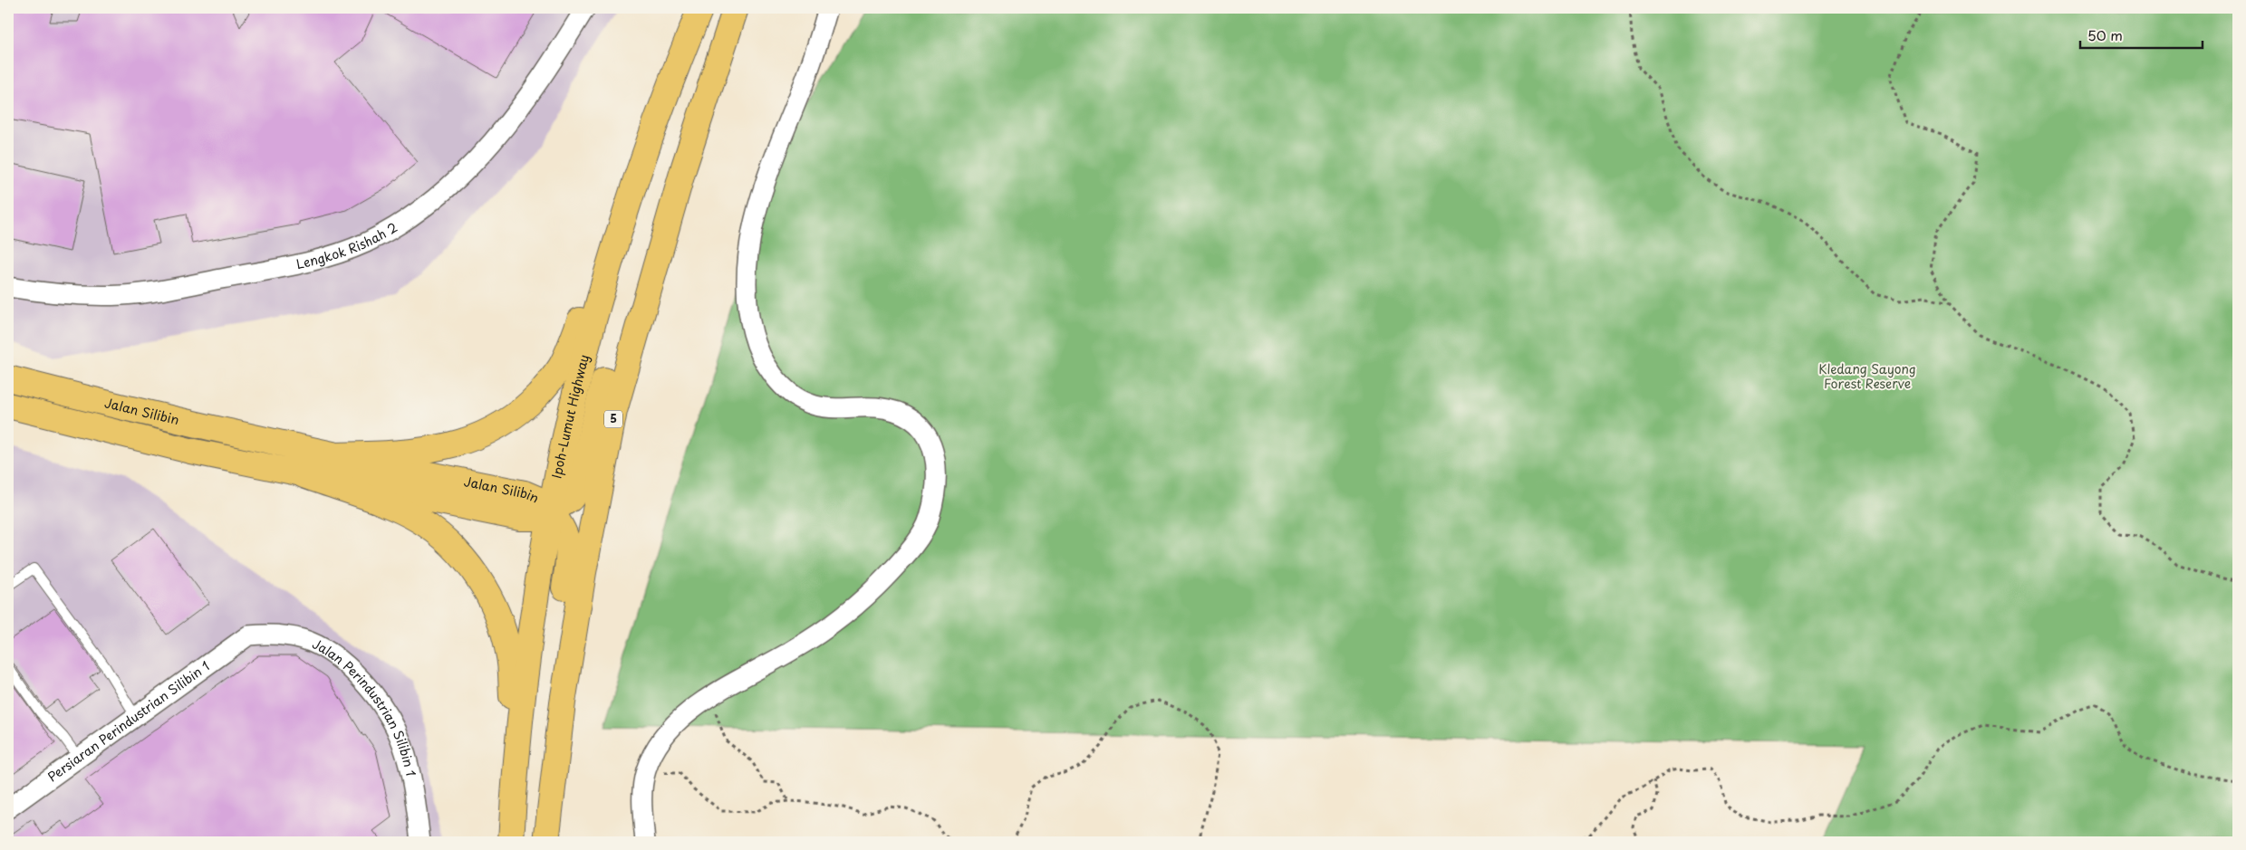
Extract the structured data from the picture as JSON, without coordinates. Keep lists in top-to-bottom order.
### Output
{
  "streets": {
    "main road": ["Jalan Silibin", "Ipoh-Lumut Highway", "5"],
    "street": ["Lengkok Rishah 2", "Jalan Perindustrian Silibin 1", "Persiaran Perindustrian Silibin 1"]
  },
  "crossings": [
    ["Jalan Silibin", "Ipoh-Lumut Highway"],
    ["Jalan Perindustrian Silibin 1", "Persiaran Perindustrian Silibin 1"]
  ],
  "parks": ["Kledang Sayong Forest Reserve"],
  "scale_bar": "50 m"
}
